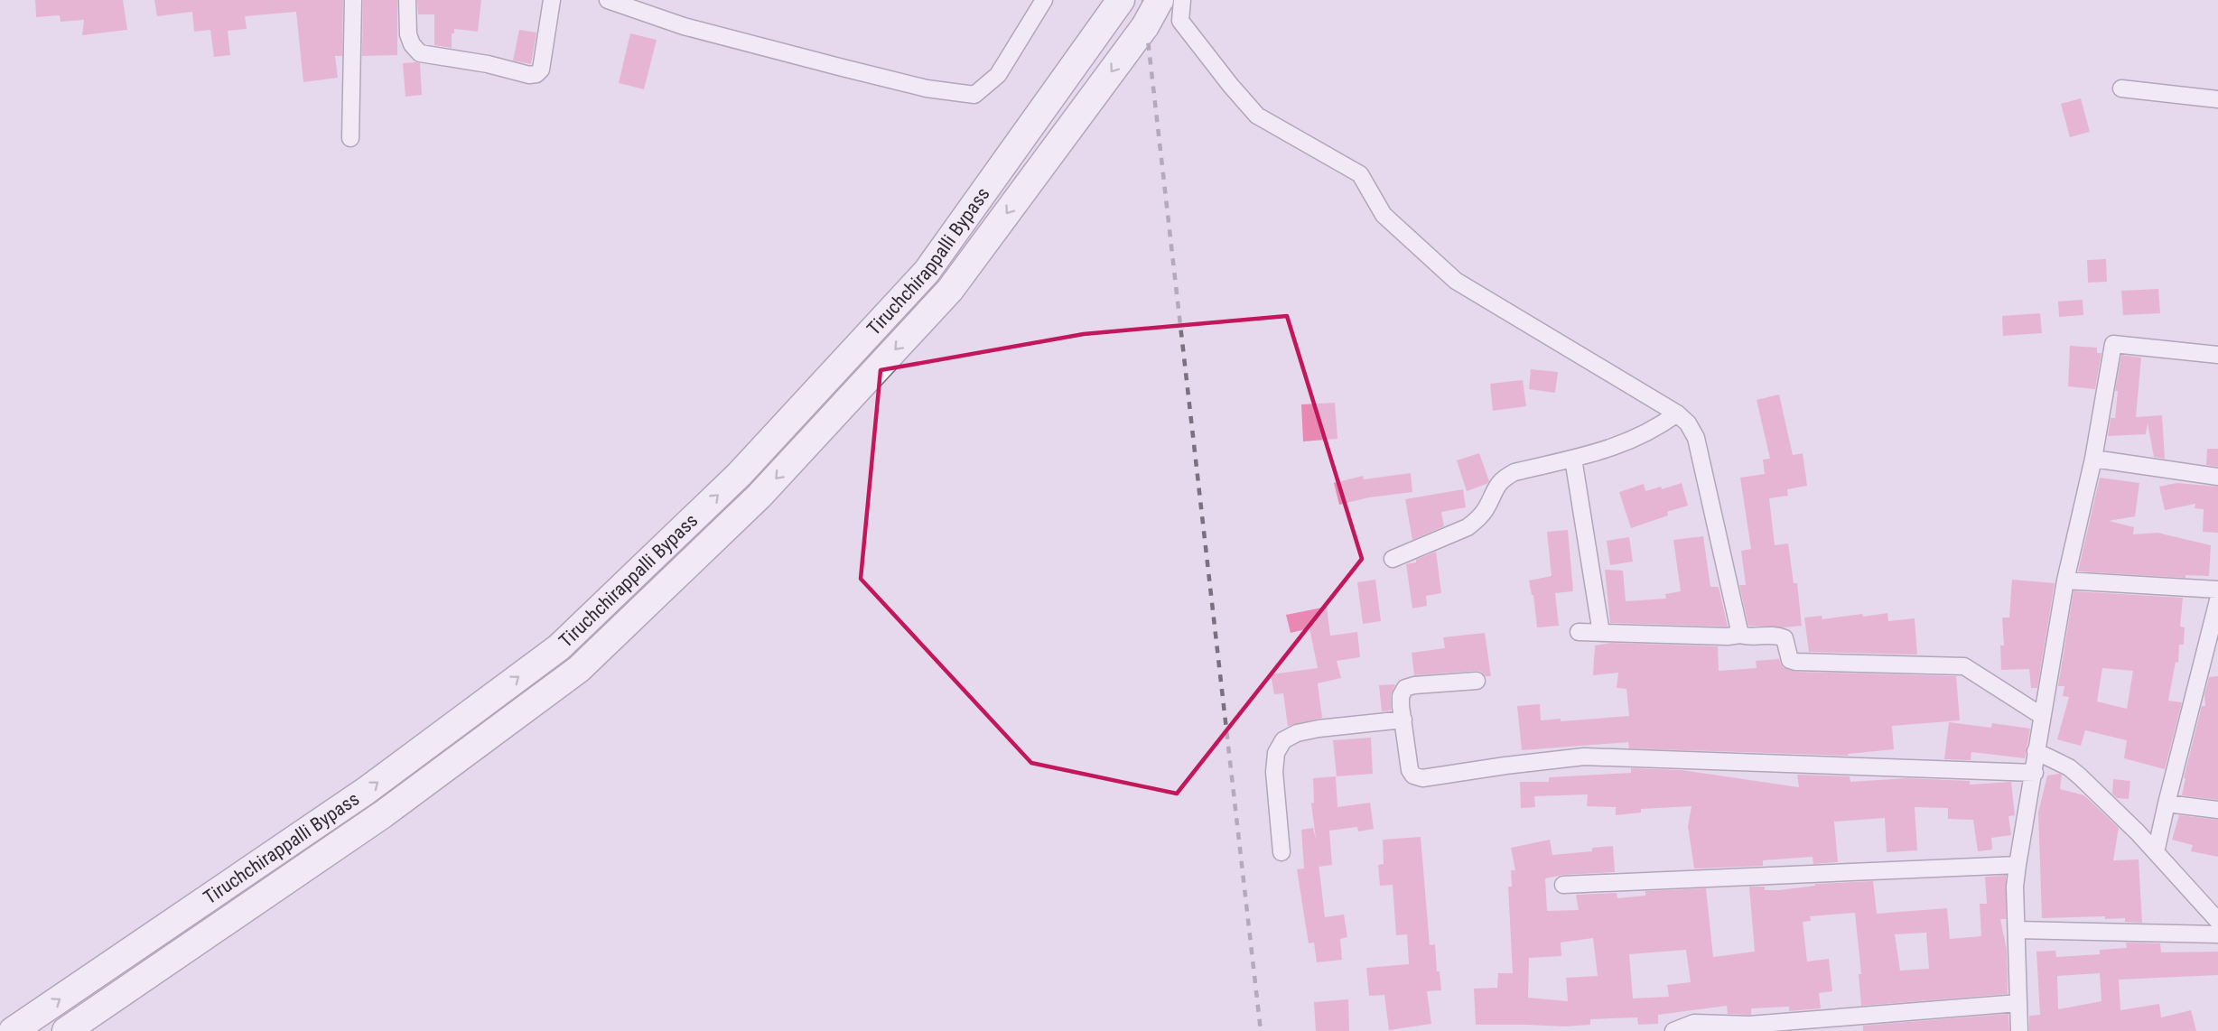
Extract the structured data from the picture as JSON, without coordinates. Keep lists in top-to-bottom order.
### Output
{
  "streets": {
    "highway": ["Tiruchchirappalli Bypass"]
  }
}
